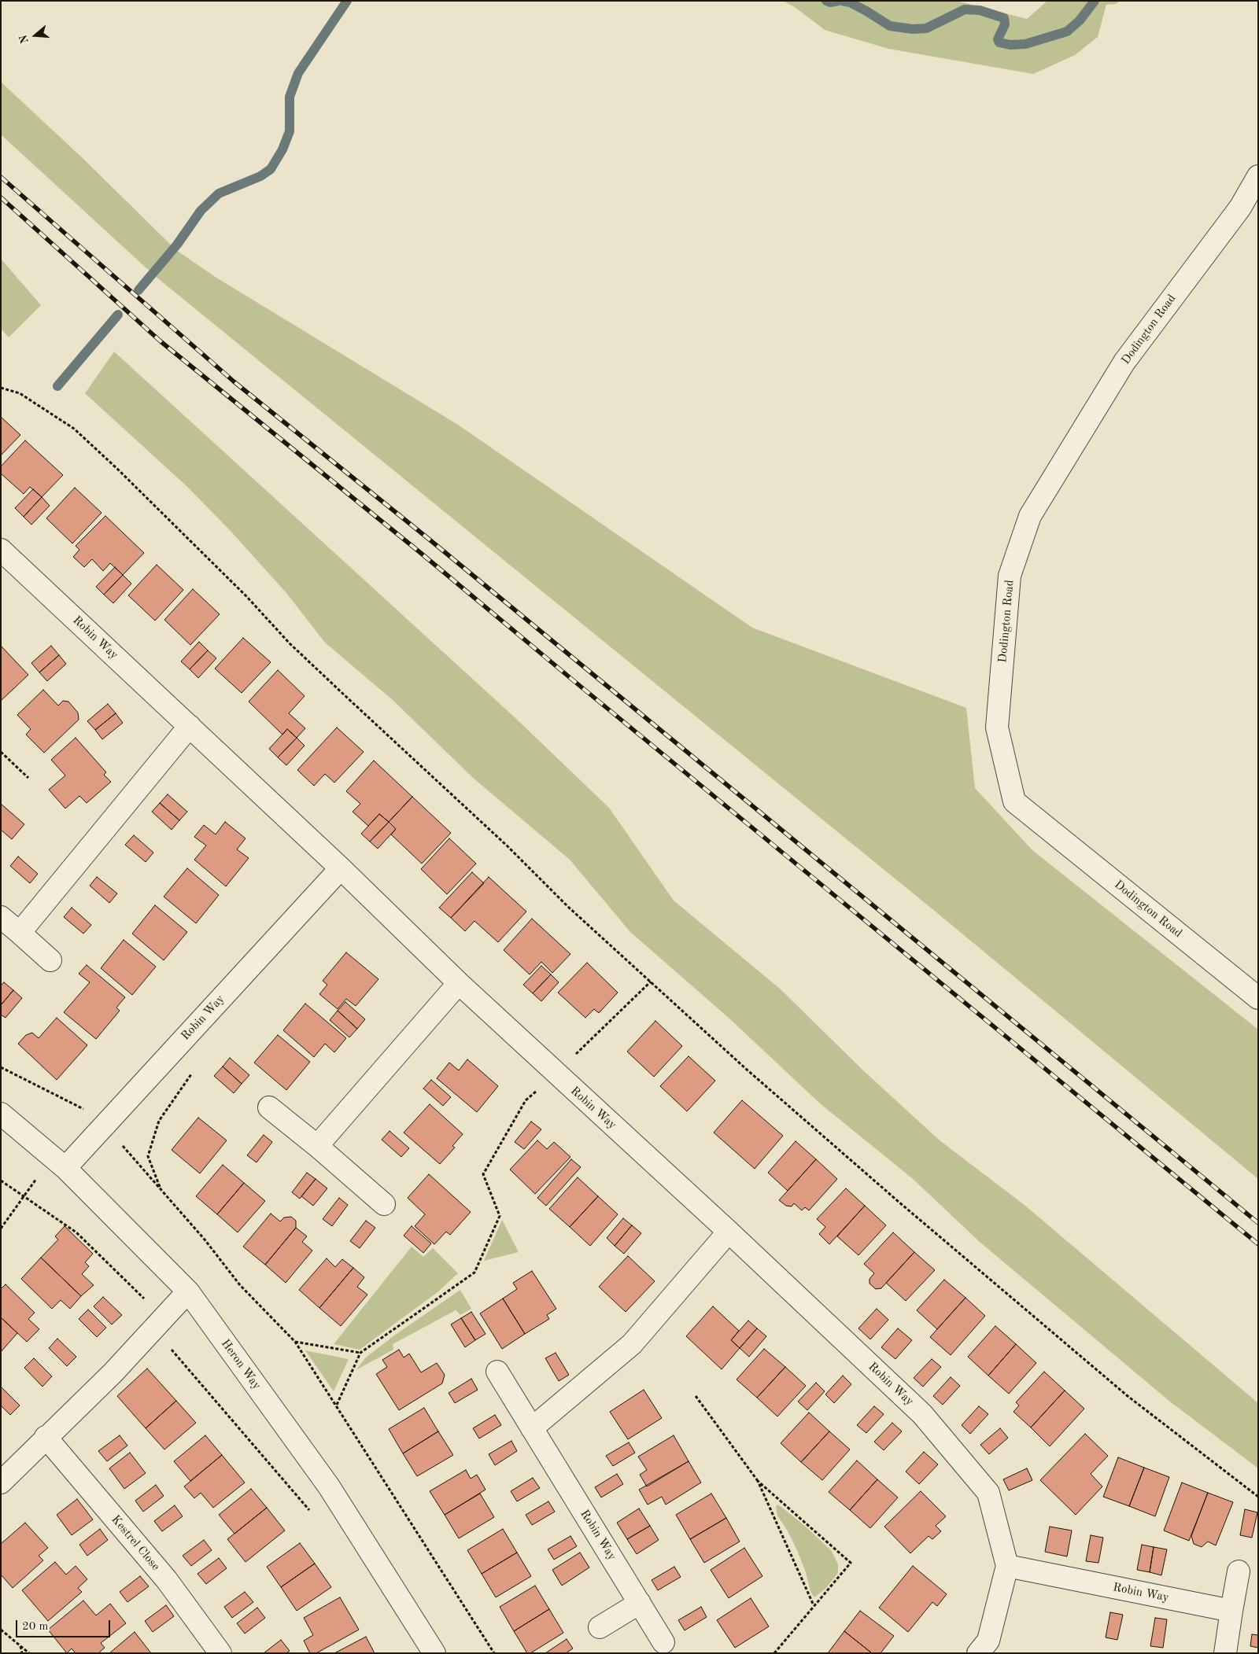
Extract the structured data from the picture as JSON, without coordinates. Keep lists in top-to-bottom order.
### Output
{
  "streets": {
    "street": [
      "Dodington Road",
      "Robin Way",
      "Heron Way",
      "Kestrel Close"
    ]
  },
  "crossings": [
    ["Robin Way", "Heron Way"]
  ],
  "scale_bar": "20 m",
  "north": "left"
}
